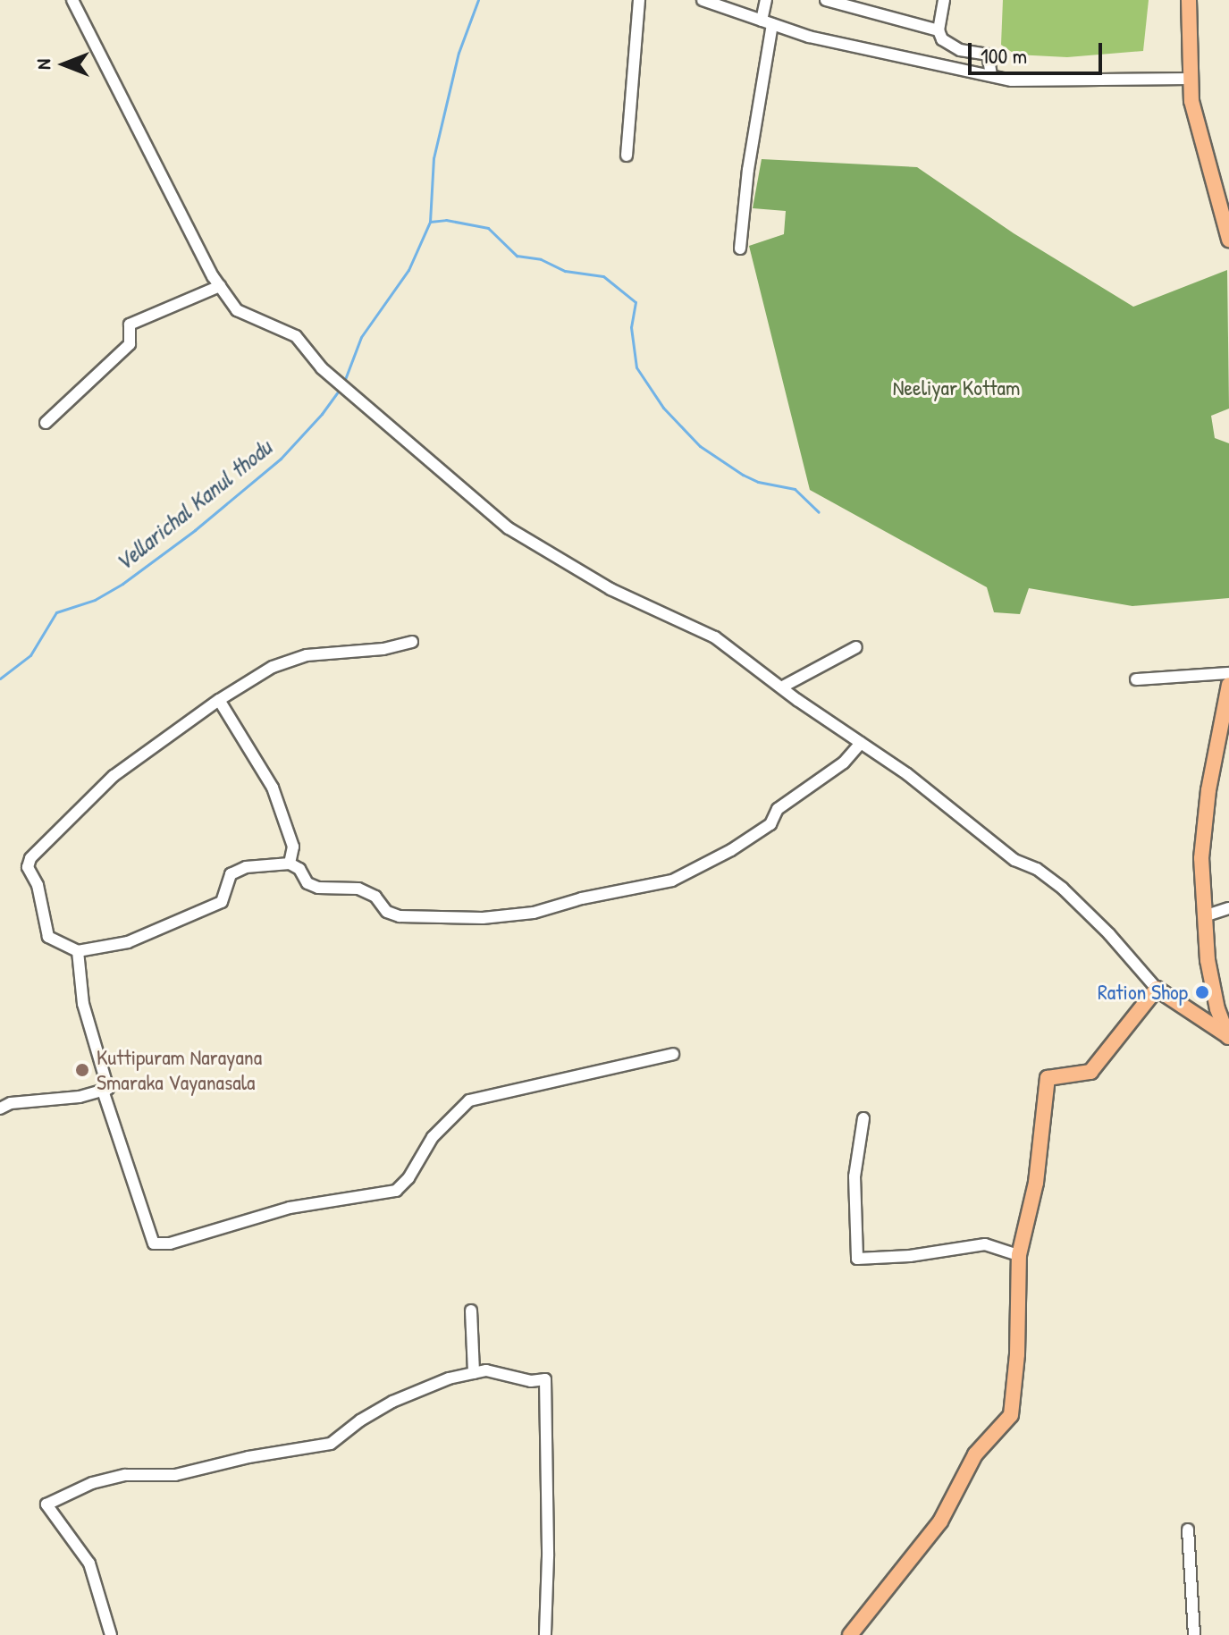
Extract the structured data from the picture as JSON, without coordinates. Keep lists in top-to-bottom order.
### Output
{
  "water": ["Vellarichal Kanul thodu"],
  "parks": ["Neeliyar Kottam"],
  "places": ["Ration Shop", "Kuttipuram Narayana Smaraka Vayanasala"],
  "scale_bar": "100 m",
  "north": "left"
}
